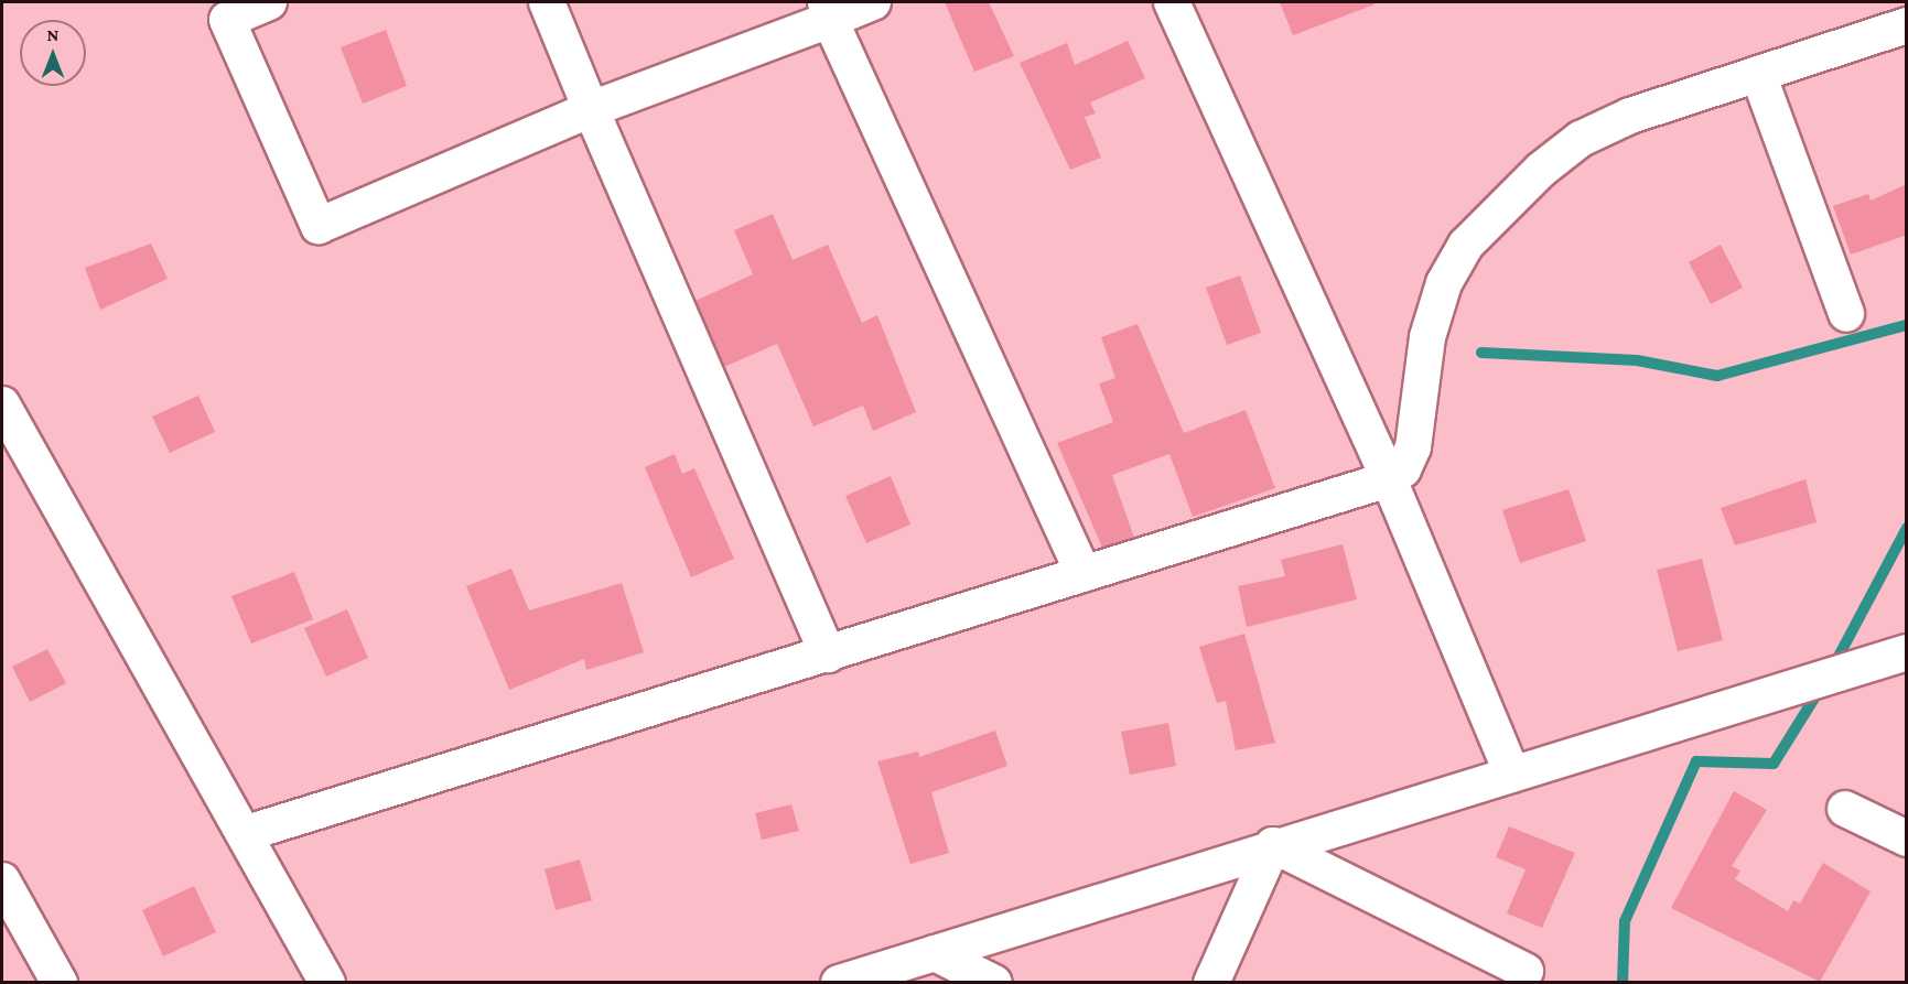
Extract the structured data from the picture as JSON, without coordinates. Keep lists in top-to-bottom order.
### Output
{
  "north": "top"
}
